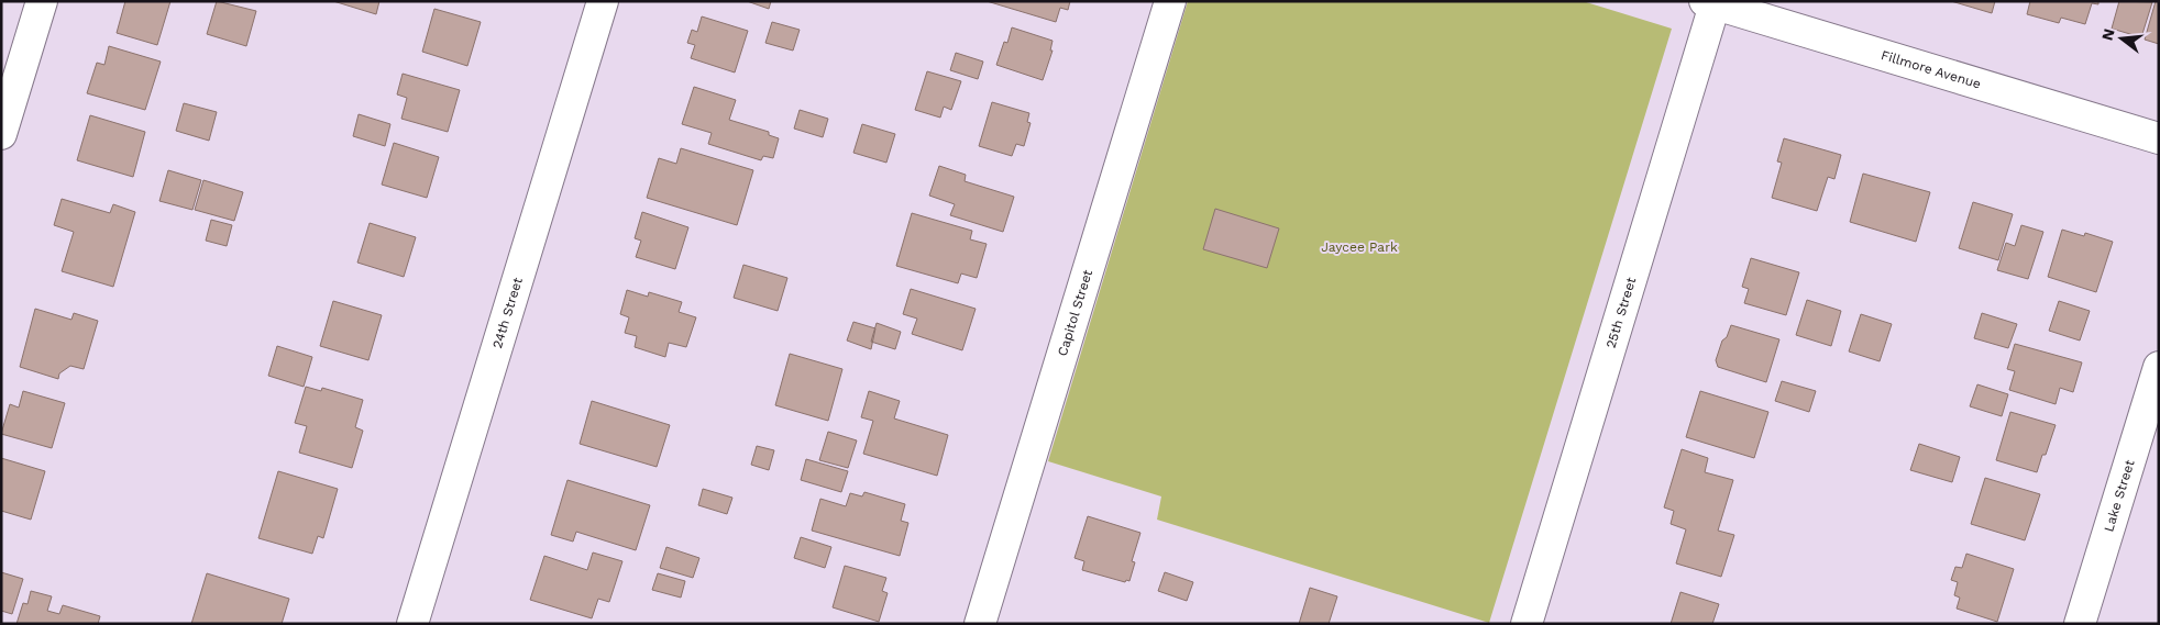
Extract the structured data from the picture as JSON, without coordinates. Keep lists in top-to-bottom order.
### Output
{
  "streets": {
    "street": [
      "Fillmore Avenue",
      "Capitol Street",
      "24th Street",
      "25th Street",
      "Lake Street"
    ]
  },
  "crossings": [
    ["Fillmore Avenue", "25th Street"]
  ],
  "parks": ["Jaycee Park"],
  "north": "left"
}
